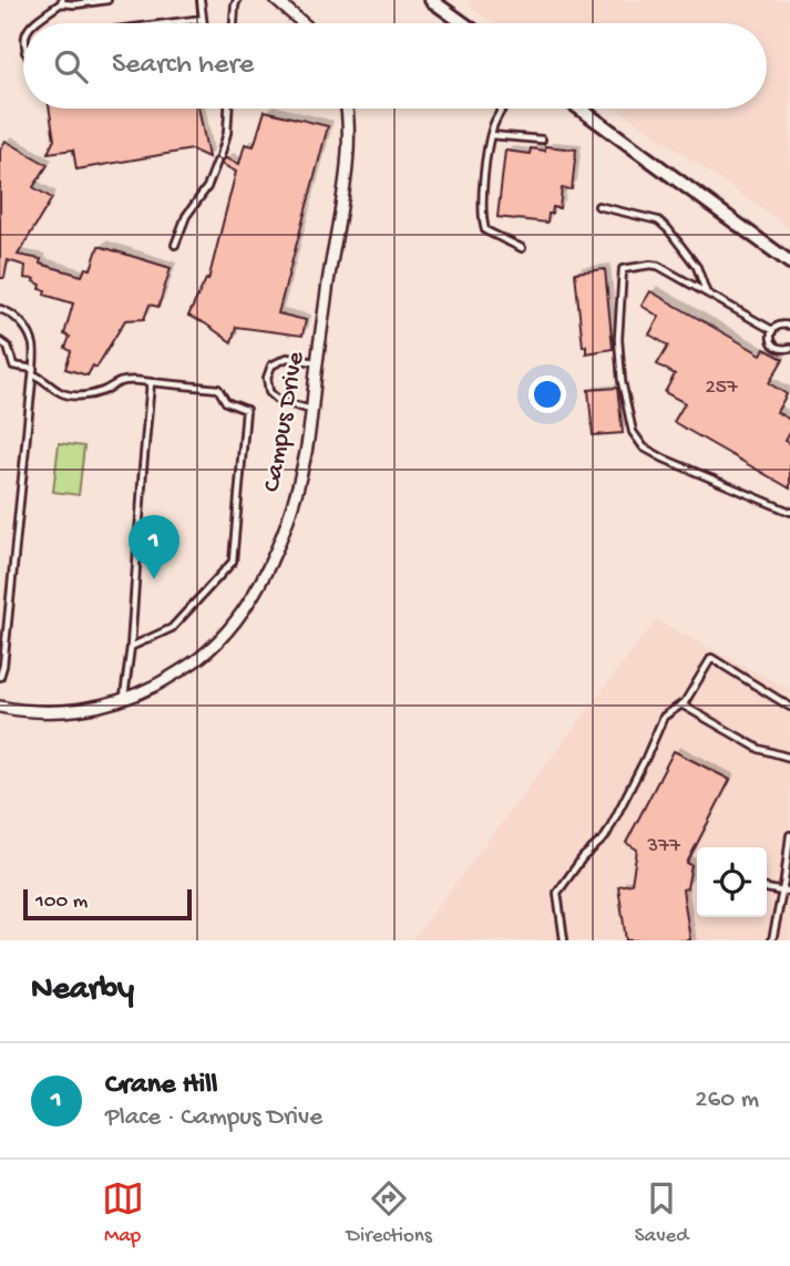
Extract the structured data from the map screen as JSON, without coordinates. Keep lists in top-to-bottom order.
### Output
{
  "streets": {
    "street": ["Campus Drive"]
  },
  "house_numbers": ["257", "377"],
  "scale_bar": "100 m",
  "page": {
    "search": "Search here",
    "pins": "1",
    "scale": "100 m",
    "heading": "Nearby",
    "list": [
      {
        "mark": "1",
        "name": "Crane Hill",
        "note": "Place · Campus Drive",
        "value": "260 m"
      }
    ],
    "nav": ["Map", "Directions", "Saved"]
  }
}
